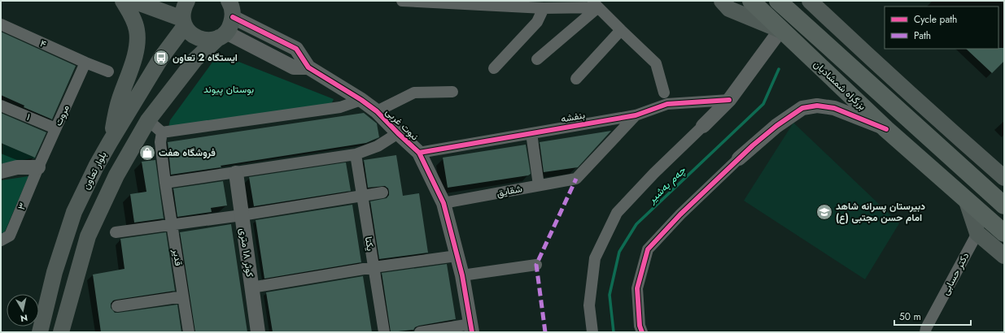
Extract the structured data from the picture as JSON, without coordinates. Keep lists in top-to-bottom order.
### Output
{
  "streets": {
    "highway": ["بزرگراه شمشادیان"],
    "main road": ["بلوار تعاون"],
    "street": [
      "۴",
      "مروت",
      "۱",
      "بنفشه",
      "نبوت غربی",
      "شقایق",
      "۳",
      "یکتا",
      "کوثر ۱۸ متری",
      "قدیر",
      "دکتر حسابی"
    ]
  },
  "crossings": [
    ["۴", "مروت"],
    ["مروت", "۱"],
    ["مروت", "۳"],
    ["بنفشه", "نبوت غربی"],
    ["بنفشه", "شقایق"],
    ["نبوت غربی", "شقایق"]
  ],
  "water": ["چەم بەشیر"],
  "parks": ["بوستان پیوند"],
  "places": {
    "bus stop": ["ایستگاه 2 تعاون"],
    "shop": ["فروشگاه هفت"],
    "school or university": ["دبیرستان پسرانه شاهد امام حسن مجتبی (ع)"]
  },
  "legend": ["Cycle path", "Path"],
  "scale_bar": "50 m",
  "north": "bottom"
}
